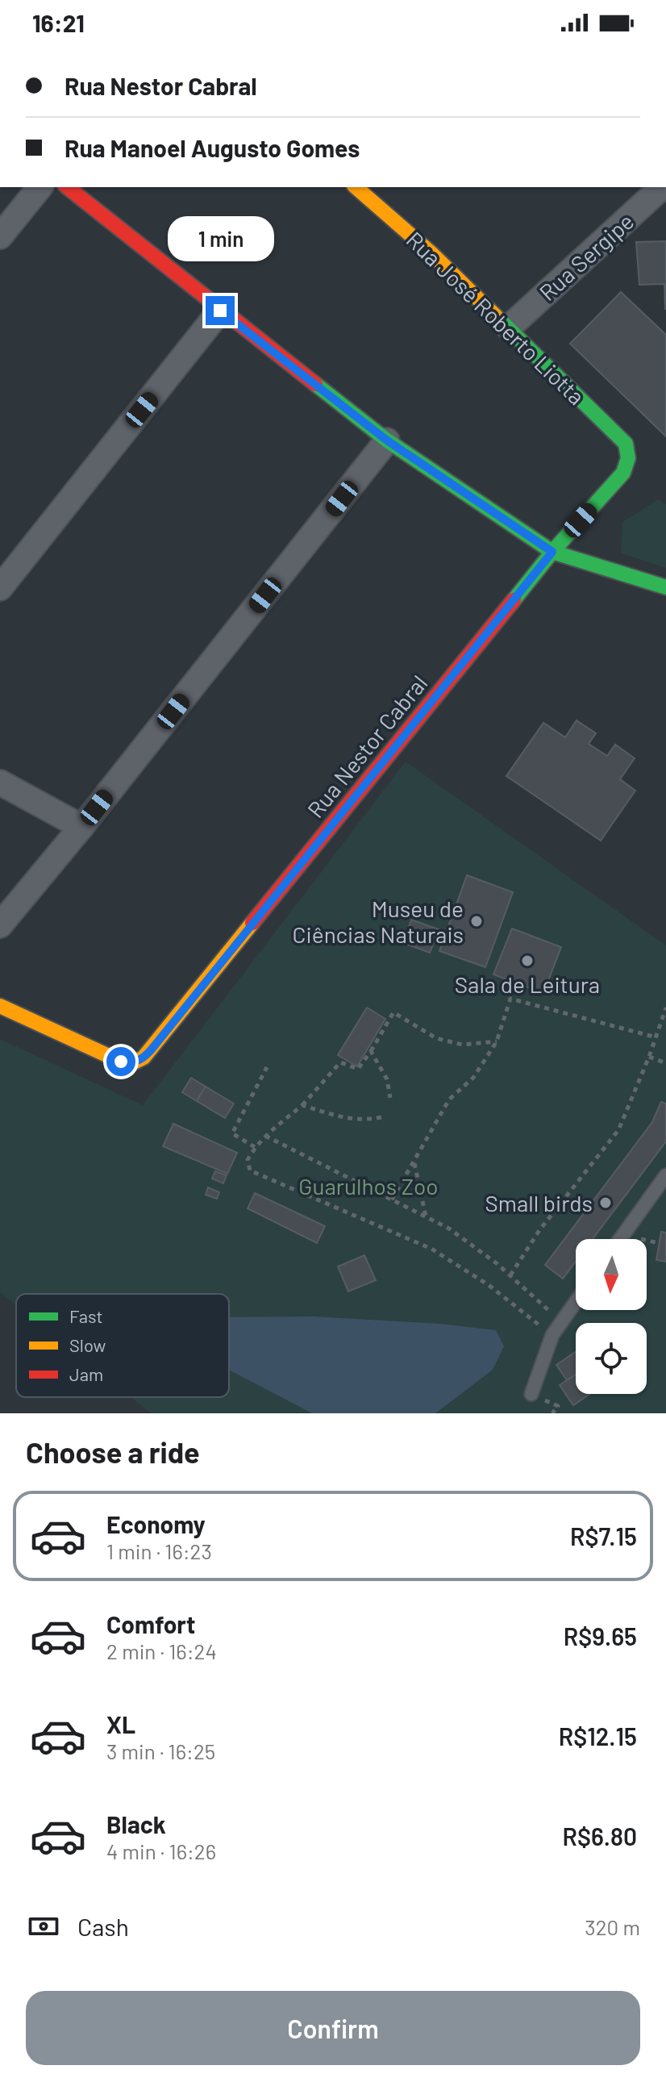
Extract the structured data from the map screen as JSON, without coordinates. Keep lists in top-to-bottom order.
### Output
{
  "streets": {
    "street": ["Rua Sergipe", "Rua José Roberto Liotta", "Rua Nestor Cabral"]
  },
  "crossings": [
    ["Rua Sergipe", "Rua José Roberto Liotta"],
    ["Rua José Roberto Liotta", "Rua Nestor Cabral"]
  ],
  "parks": ["Guarulhos Zoo"],
  "places": ["Museu de Ciências Naturais", "Sala de Leitura", "Small birds"],
  "legend": ["Fast", "Slow", "Jam"],
  "north": "bottom",
  "page": {
    "status": "16:21",
    "banner": ["Rua Nestor Cabral", "Rua Manoel Augusto Gomes"],
    "bubble": "1 min",
    "heading": "Choose a ride",
    "list": [
      {
        "name": "Economy",
        "note": "1 min · 16:23",
        "value": "R$7.15"
      },
      {
        "name": "Comfort",
        "note": "2 min · 16:24",
        "value": "R$9.65"
      },
      {
        "name": "XL",
        "note": "3 min · 16:25",
        "value": "R$12.15"
      },
      {
        "name": "Black",
        "note": "4 min · 16:26",
        "value": "R$6.80"
      }
    ],
    "pay": ["Cash", "320 m"],
    "buttons": "Confirm"
  }
}
